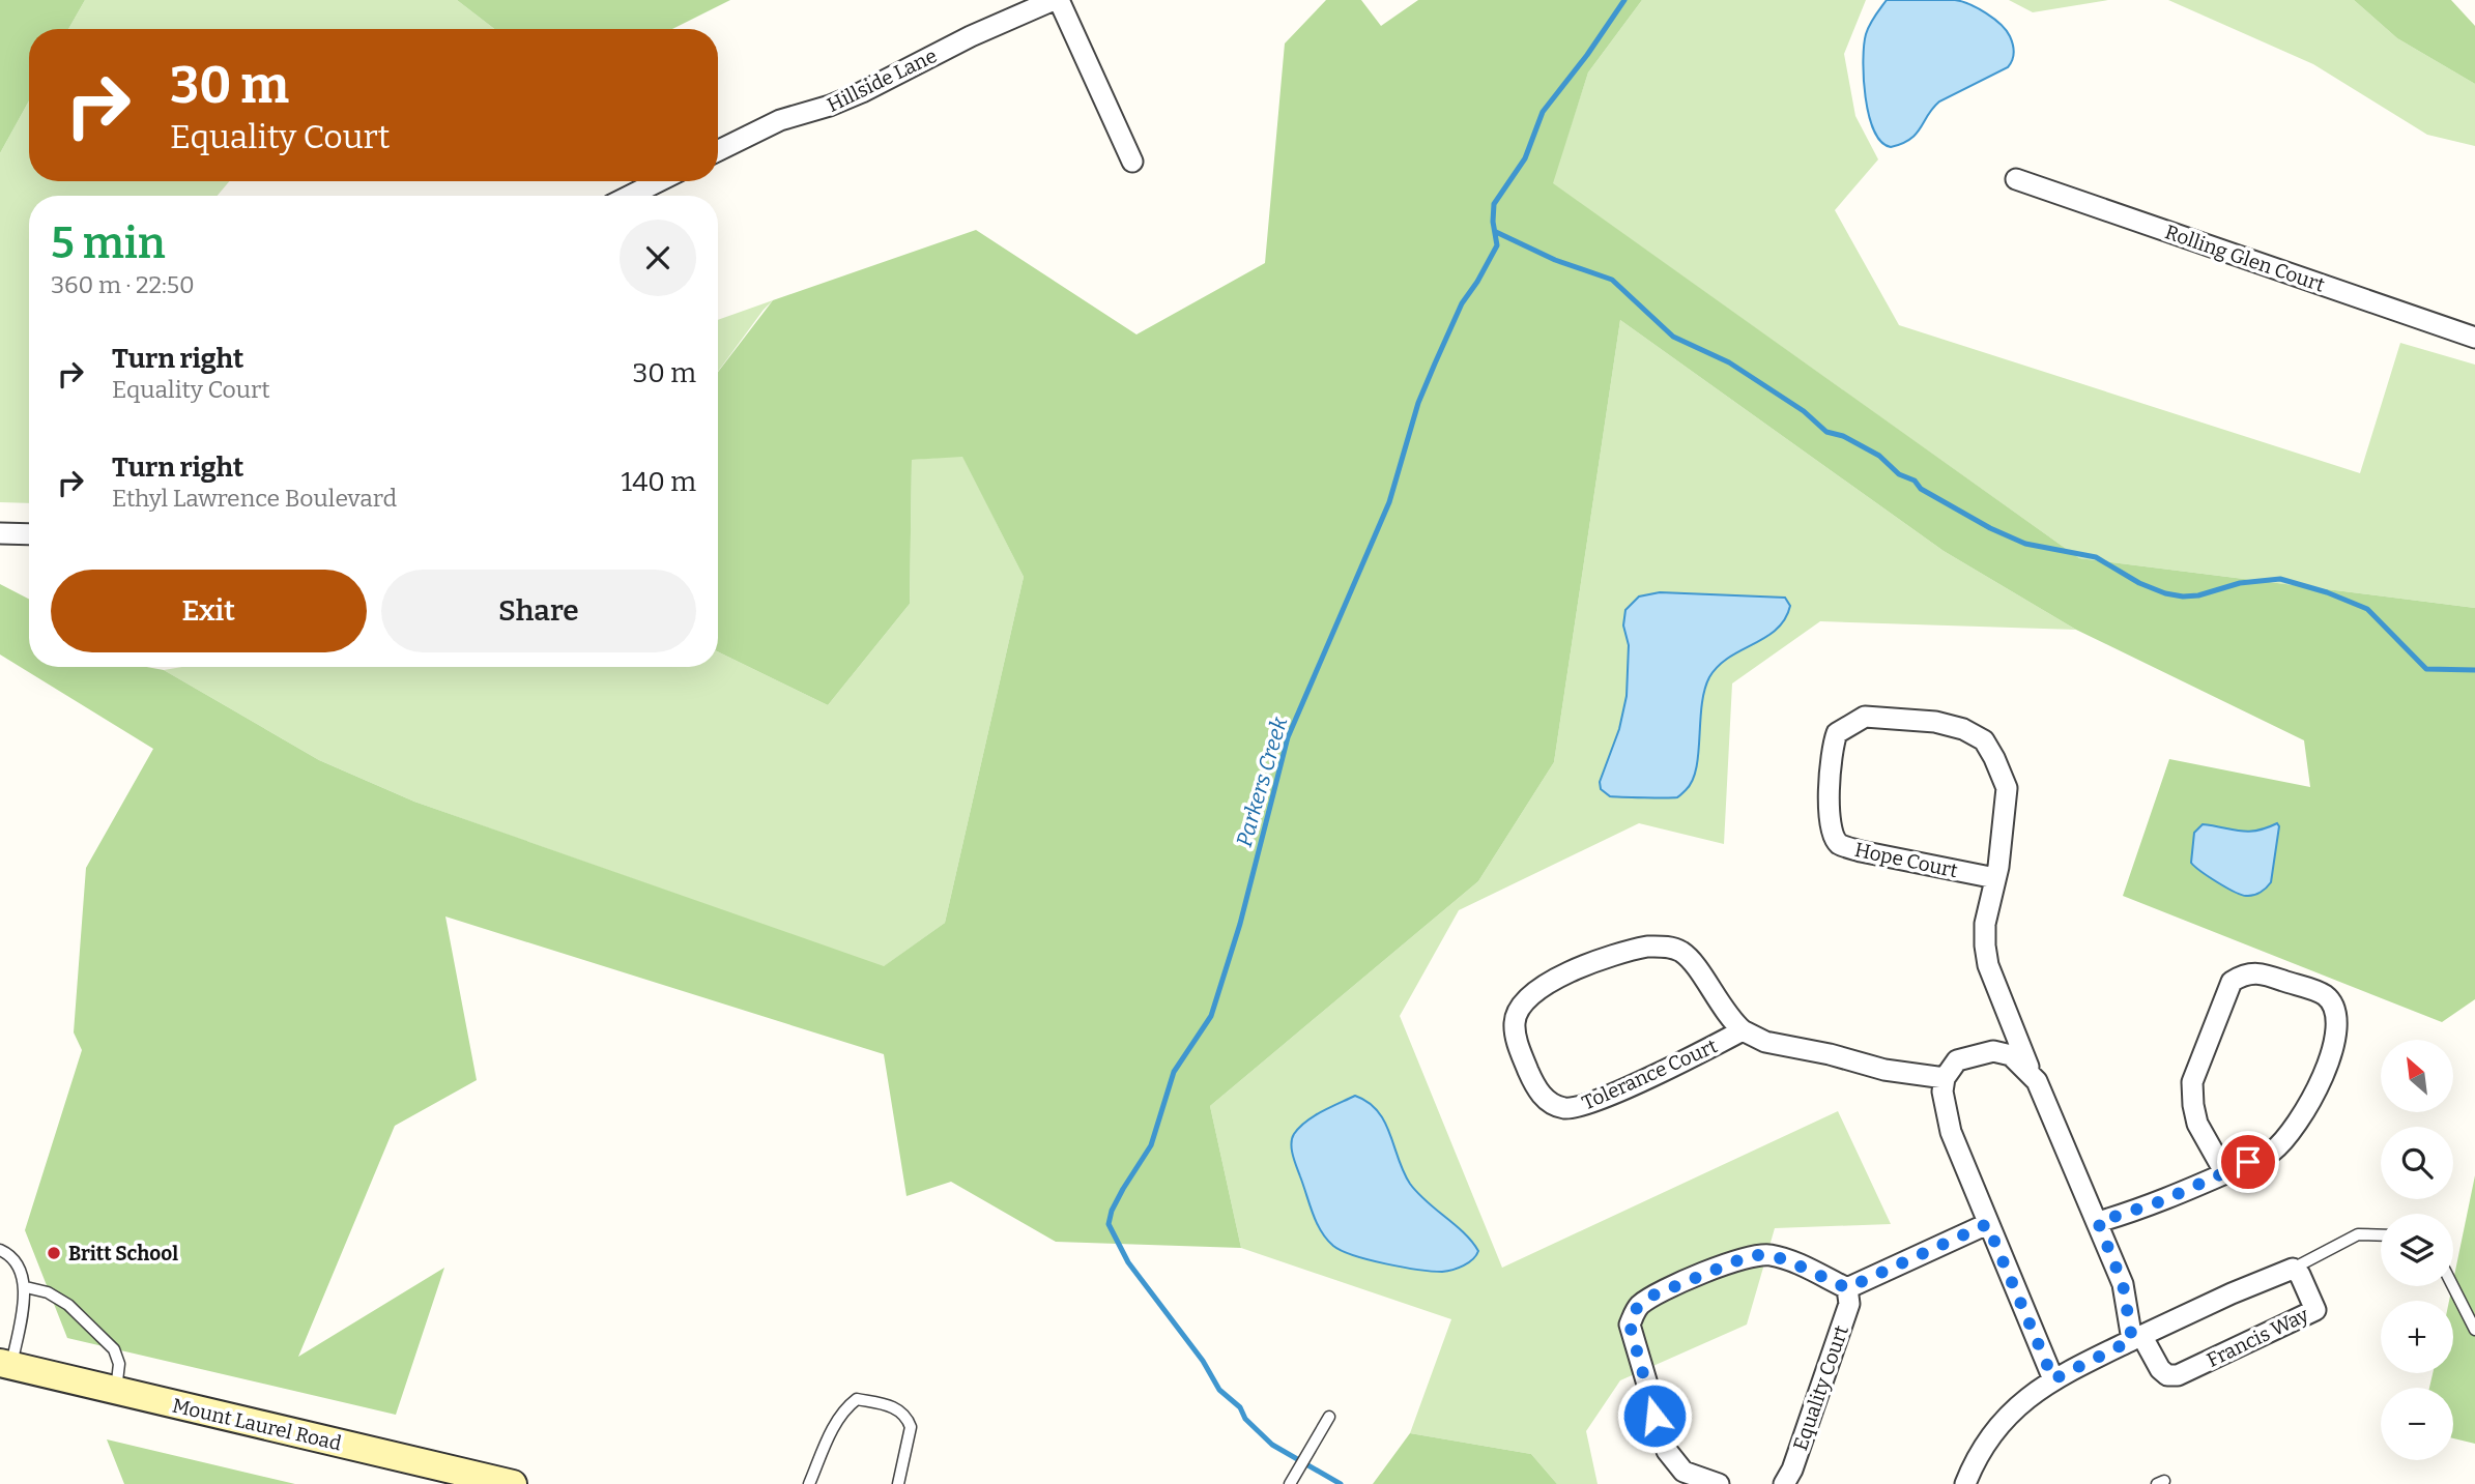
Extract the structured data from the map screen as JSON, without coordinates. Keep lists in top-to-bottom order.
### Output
{
  "streets": {
    "main road": ["Mount Laurel Road"],
    "street": [
      "Hillside Lane",
      "Rolling Glen Court",
      "Hope Court",
      "Tolerance Court",
      "Francis Way",
      "Equality Court"
    ]
  },
  "crossings": [
    ["Hope Court", "Francis Way"]
  ],
  "water": ["Parkers Creek"],
  "places": ["Britt School"],
  "north": "top left",
  "page": {
    "turn": ["30 m", "Equality Court"],
    "heading": ["5 min", "360 m · 22:50"],
    "list": [
      {
        "name": "Turn right",
        "note": "Equality Court",
        "value": "30 m"
      },
      {
        "name": "Turn right",
        "note": "Ethyl Lawrence Boulevard",
        "value": "140 m"
      }
    ],
    "buttons": ["Exit", "Share"],
    "map_buttons": ["+", "−"]
  }
}
